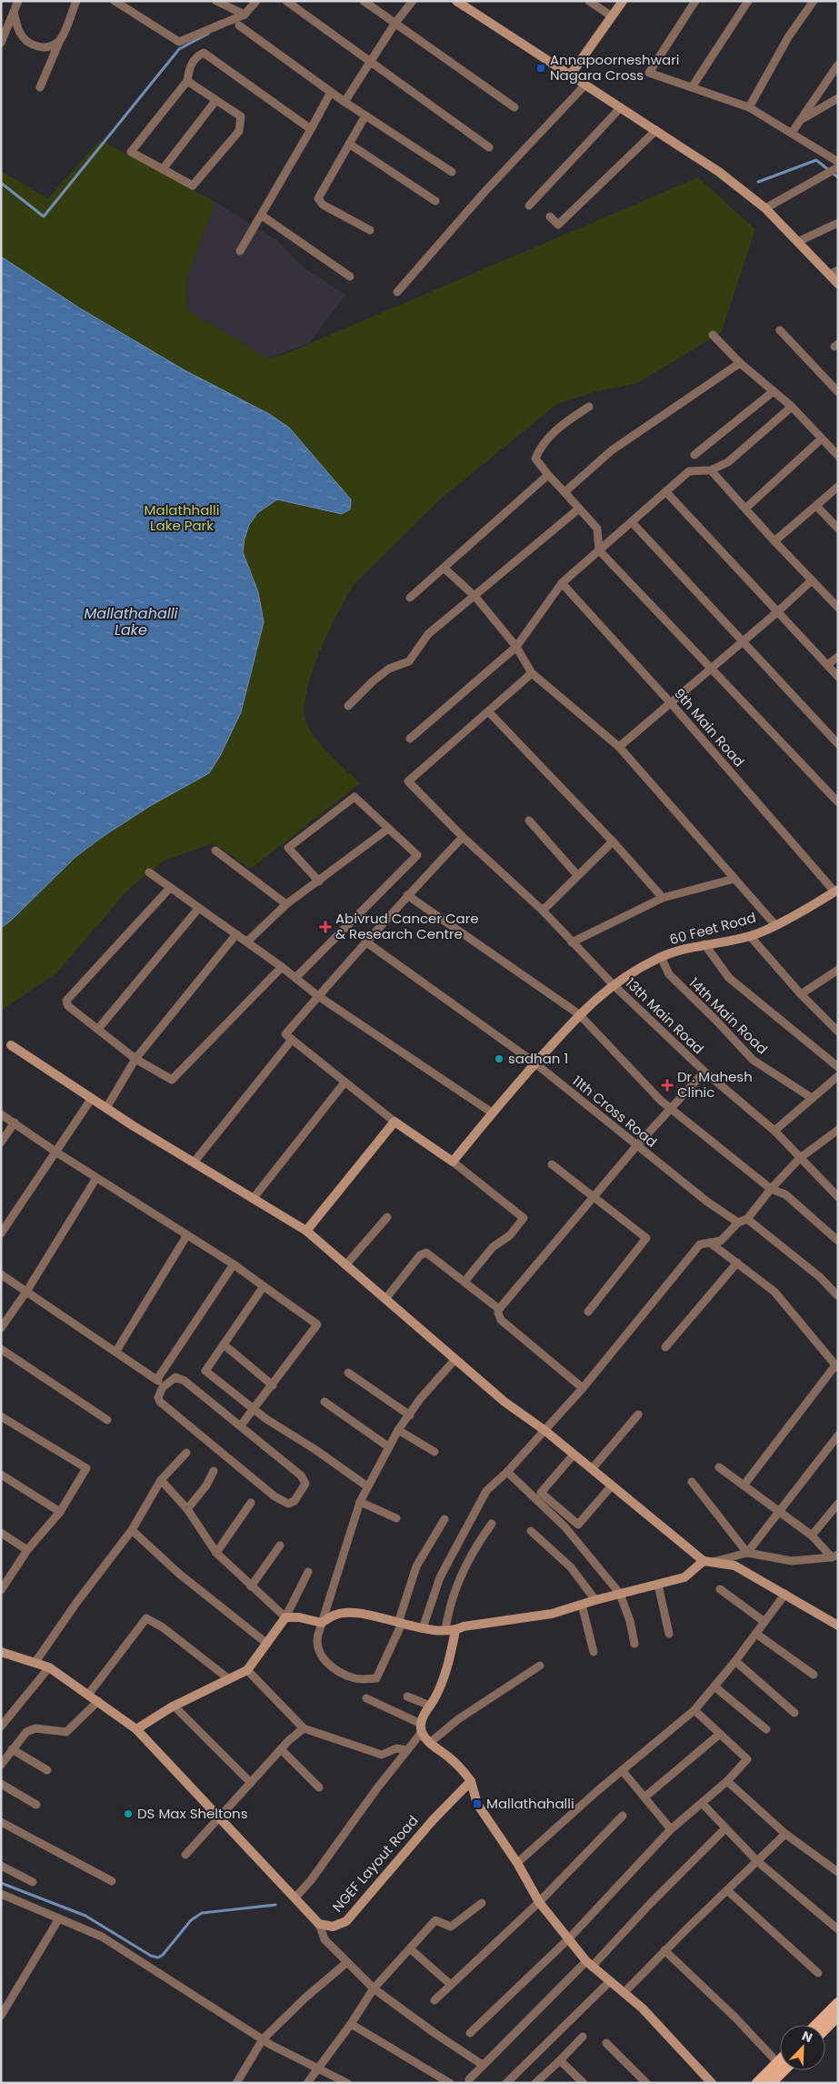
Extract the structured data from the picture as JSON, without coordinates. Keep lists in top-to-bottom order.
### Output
{
  "streets": {
    "street": [
      "9th Main Road",
      "60 Feet Road",
      "13th Main Road",
      "14th Main Road",
      "11th Cross Road",
      "NGEF Layout Road"
    ]
  },
  "crossings": [
    ["9th Main Road", "60 Feet Road"],
    ["60 Feet Road", "13th Main Road"],
    ["60 Feet Road", "14th Main Road"],
    ["60 Feet Road", "11th Cross Road"]
  ],
  "water": ["Mallathahalli Lake"],
  "parks": ["Malathhalli Lake Park"],
  "places": {
    "transit": ["Annapoorneshwari Nagara Cross", "Mallathahalli"],
    "health": ["Abivrud Cancer Care & Research Centre", "Dr. Mahesh Clinic"],
    "other": ["sadhan 1", "DS Max Sheltons"]
  },
  "north": "top right"
}
